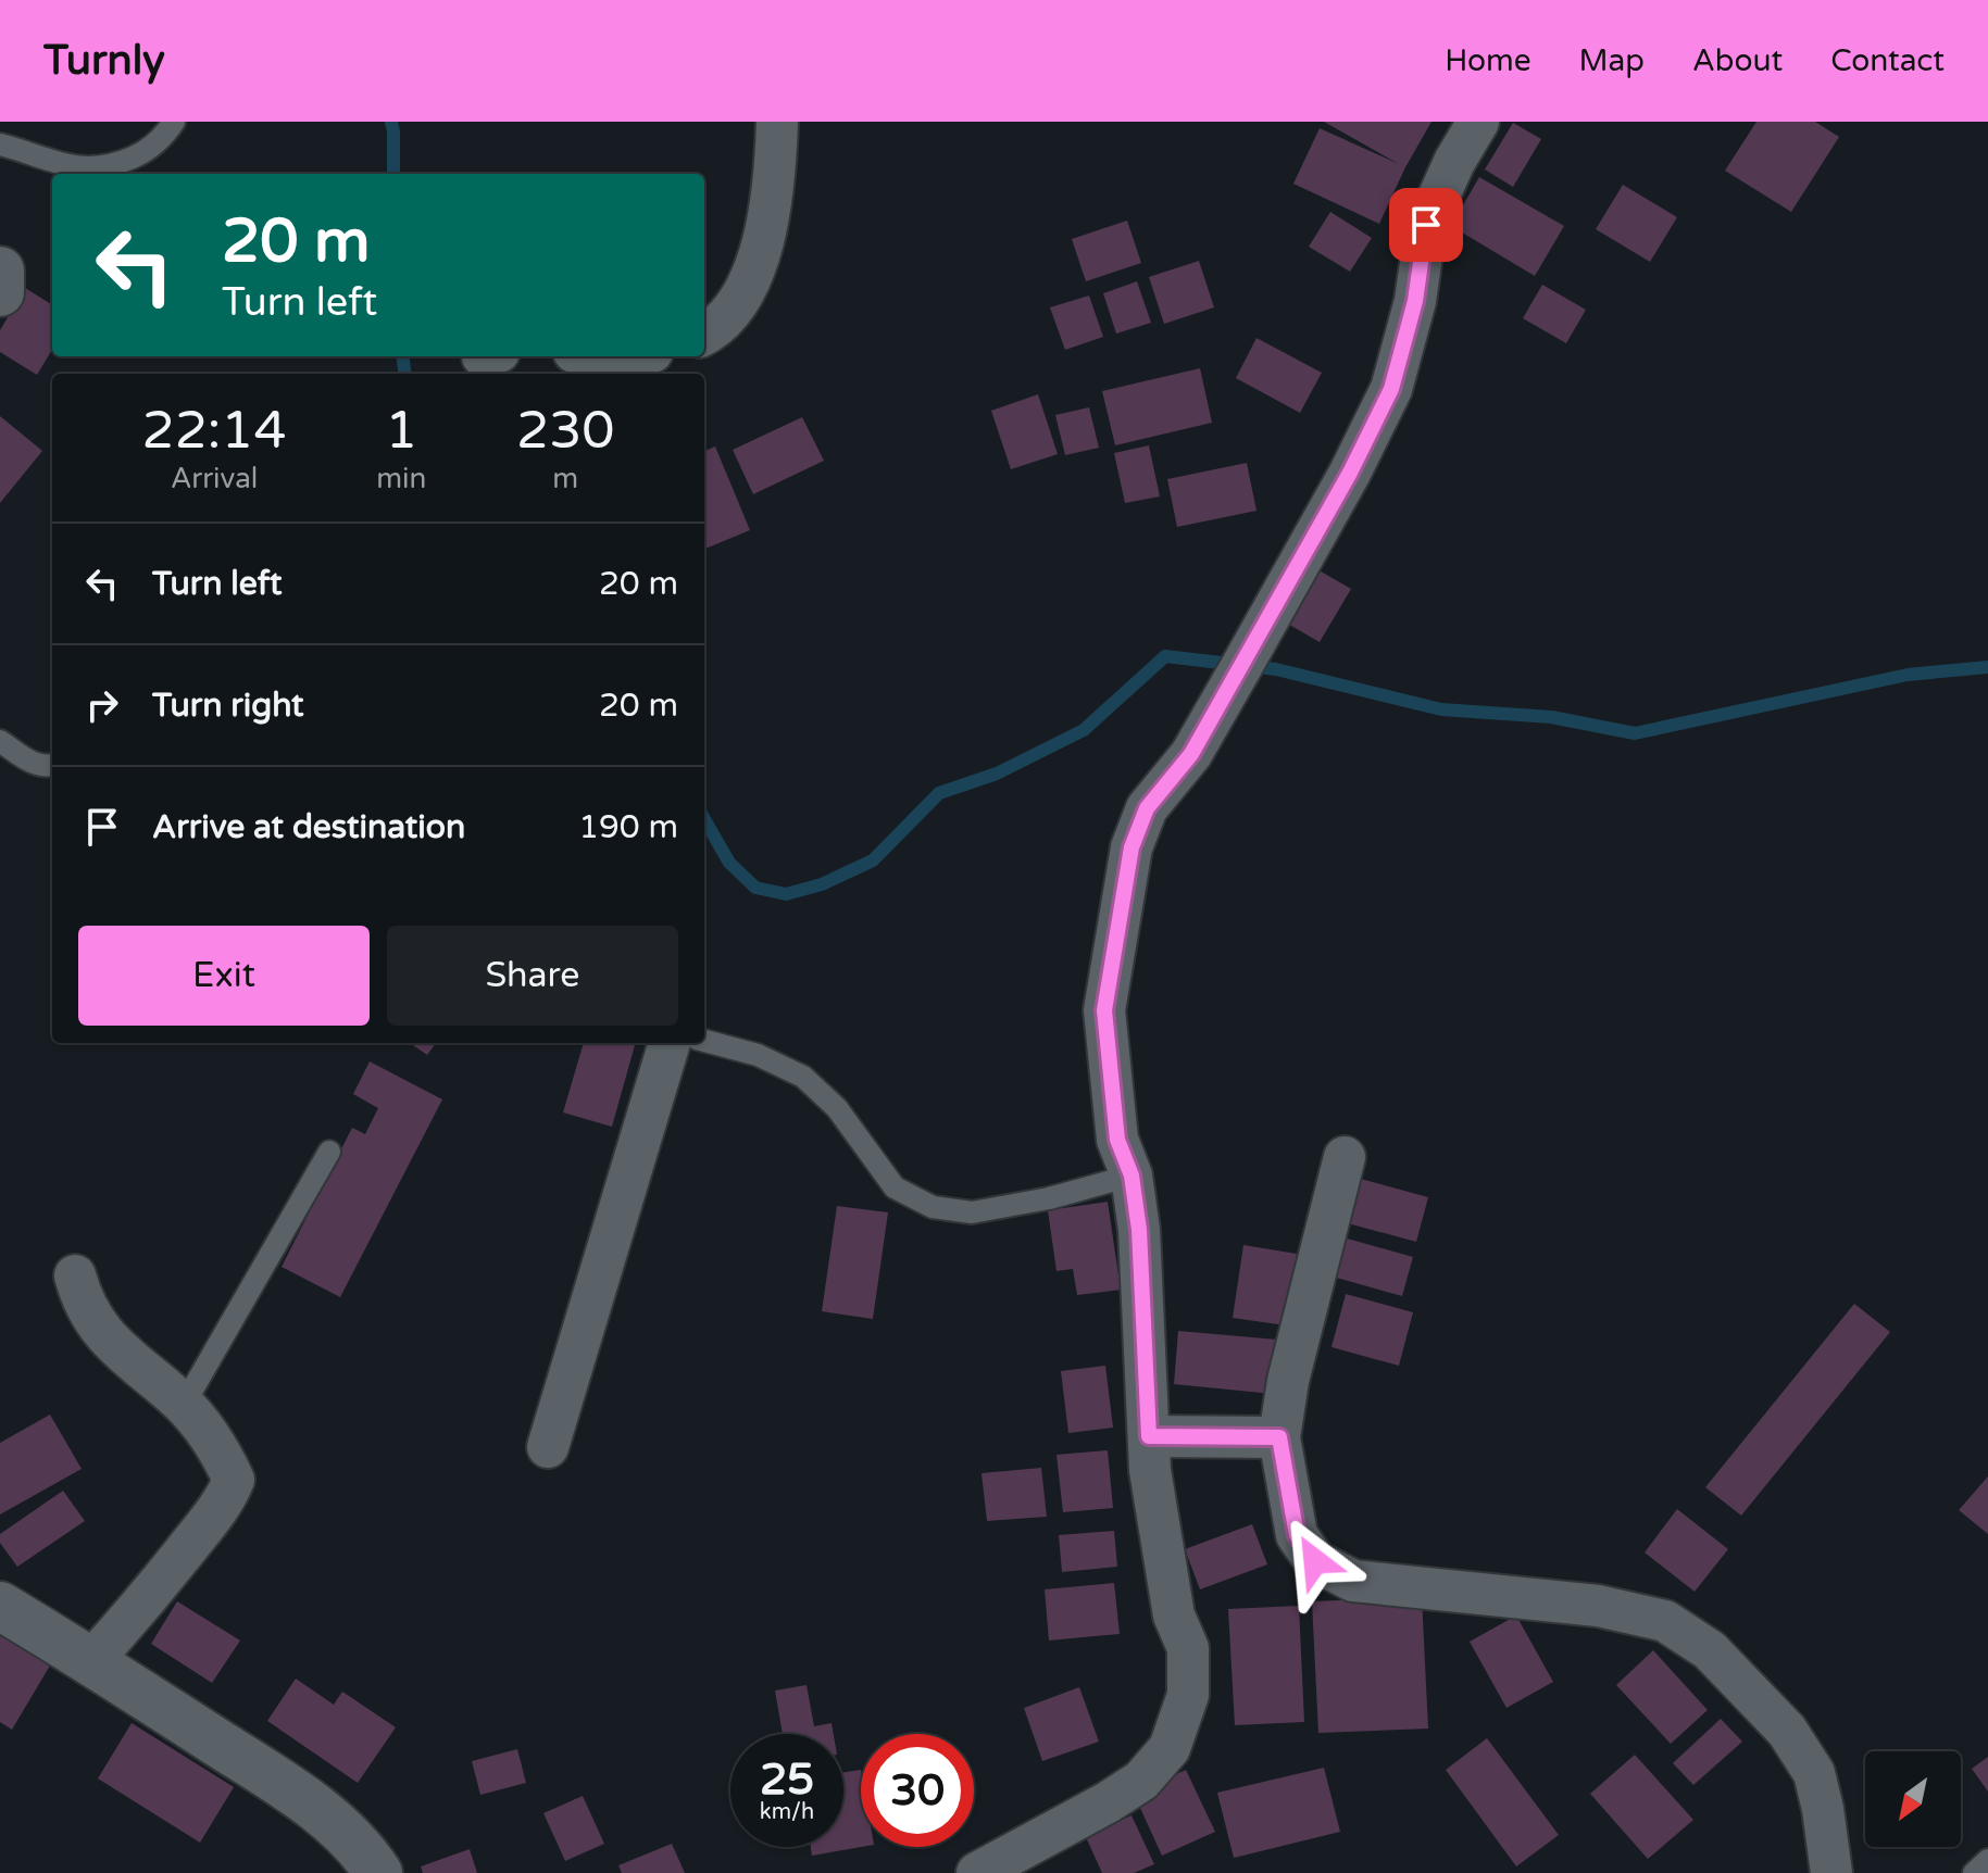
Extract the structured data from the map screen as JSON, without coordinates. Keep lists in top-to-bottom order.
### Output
{
  "north": "bottom left",
  "page": {
    "header": "Turnly",
    "nav": [
      "Home",
      "Map",
      "About",
      "Contact"
    ],
    "turn": ["20 m", "Turn left"],
    "eta": [
      "22:14",
      "Arrival",
      "1",
      "min",
      "230",
      "m"
    ],
    "list": [
      {
        "name": "Turn left",
        "value": "20 m"
      },
      {
        "name": "Turn right",
        "value": "20 m"
      },
      {
        "name": "Arrive at destination",
        "value": "190 m"
      }
    ],
    "buttons": ["Exit", "Share"],
    "speed": "25 km/h",
    "limit": "30"
  }
}
